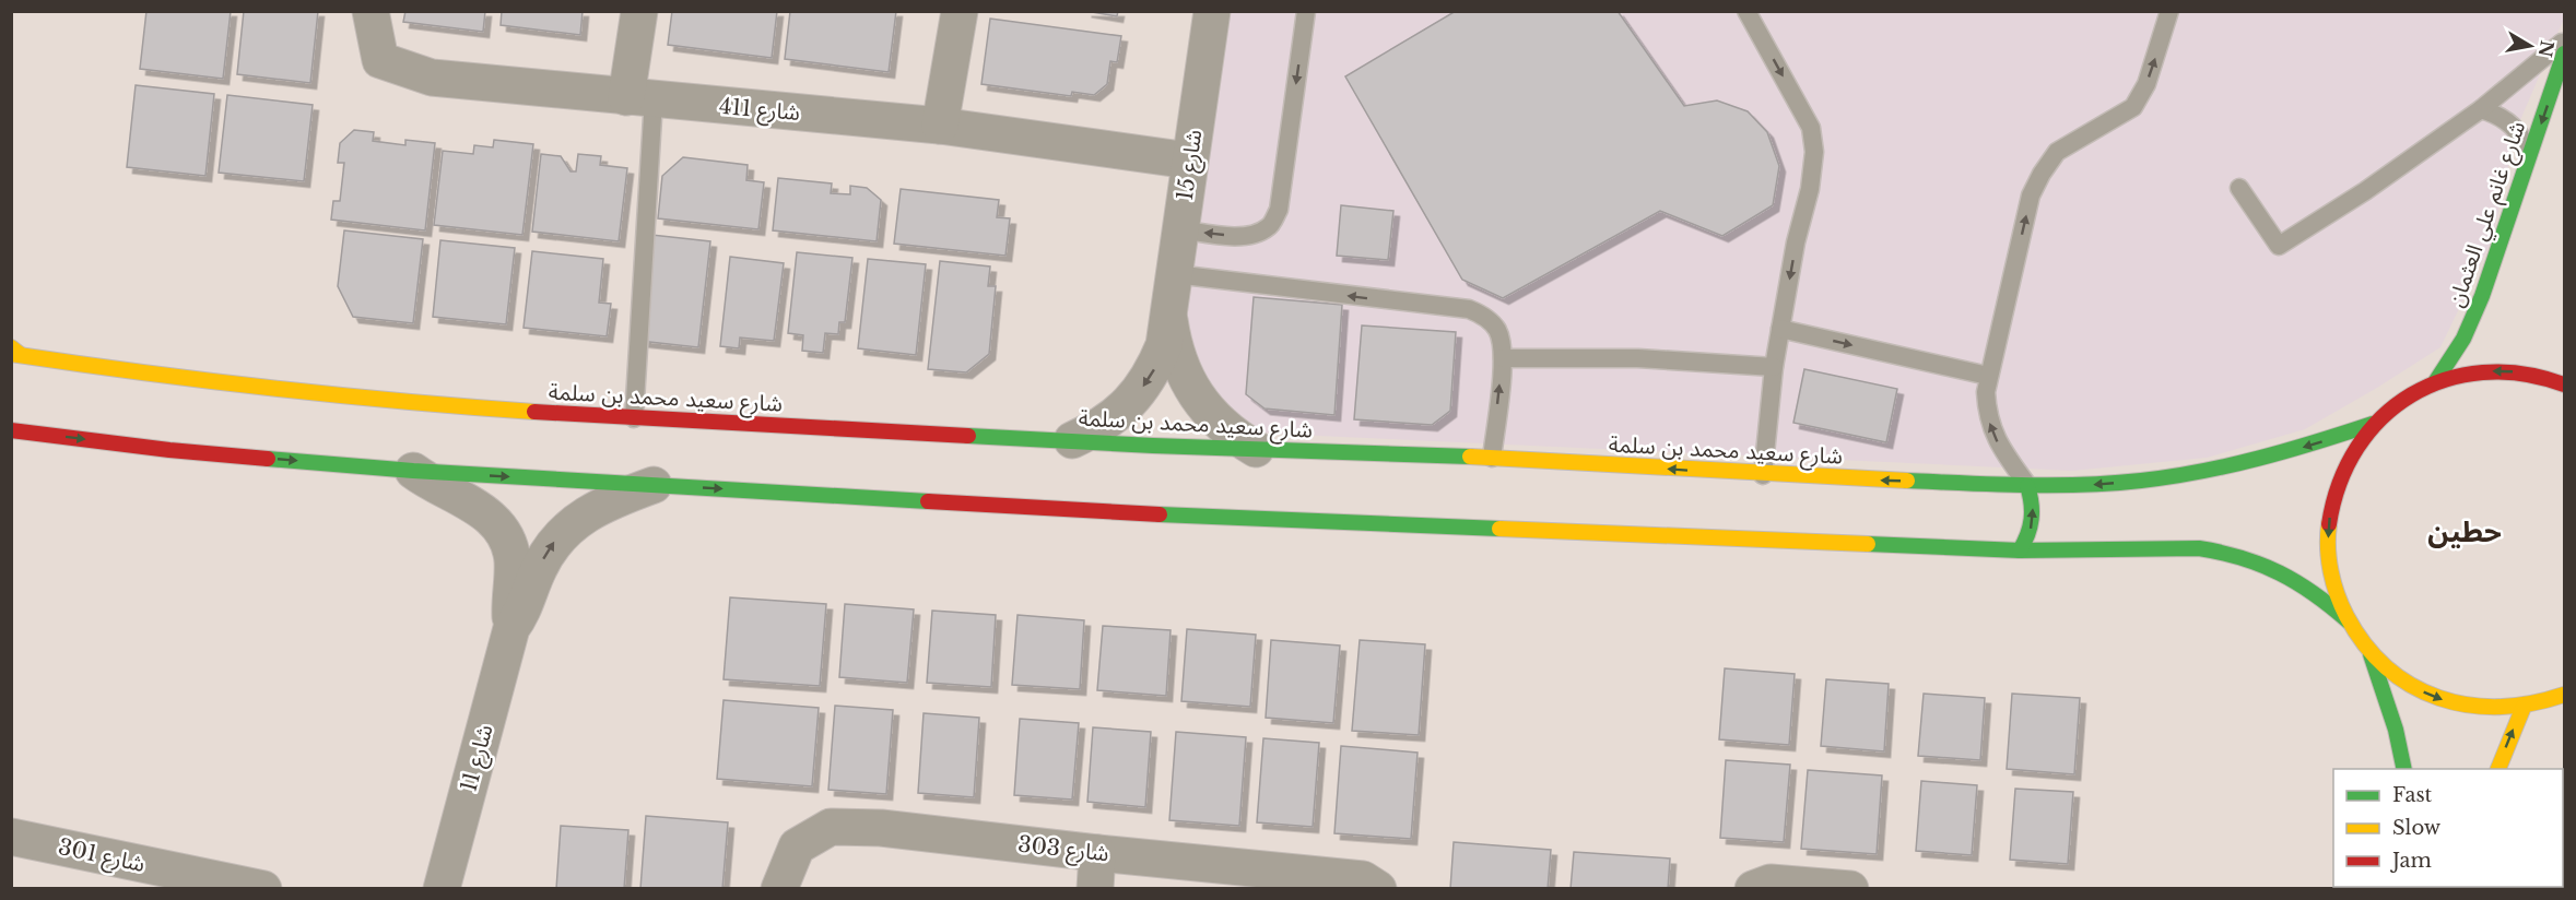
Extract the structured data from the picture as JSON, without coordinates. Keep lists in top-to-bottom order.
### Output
{
  "streets": {
    "street": [
      "شارع 411",
      "شارع 15",
      "شارع غانم علي العثمان",
      "شارع سعيد محمد بن سلمة",
      "شارع 11",
      "شارع 303",
      "شارع 301"
    ]
  },
  "crossings": [
    ["شارع 411", "شارع 15"],
    ["شارع 15", "شارع سعيد محمد بن سلمة"]
  ],
  "districts": ["حطين"],
  "legend": ["Fast", "Slow", "Jam"],
  "north": "right"
}
